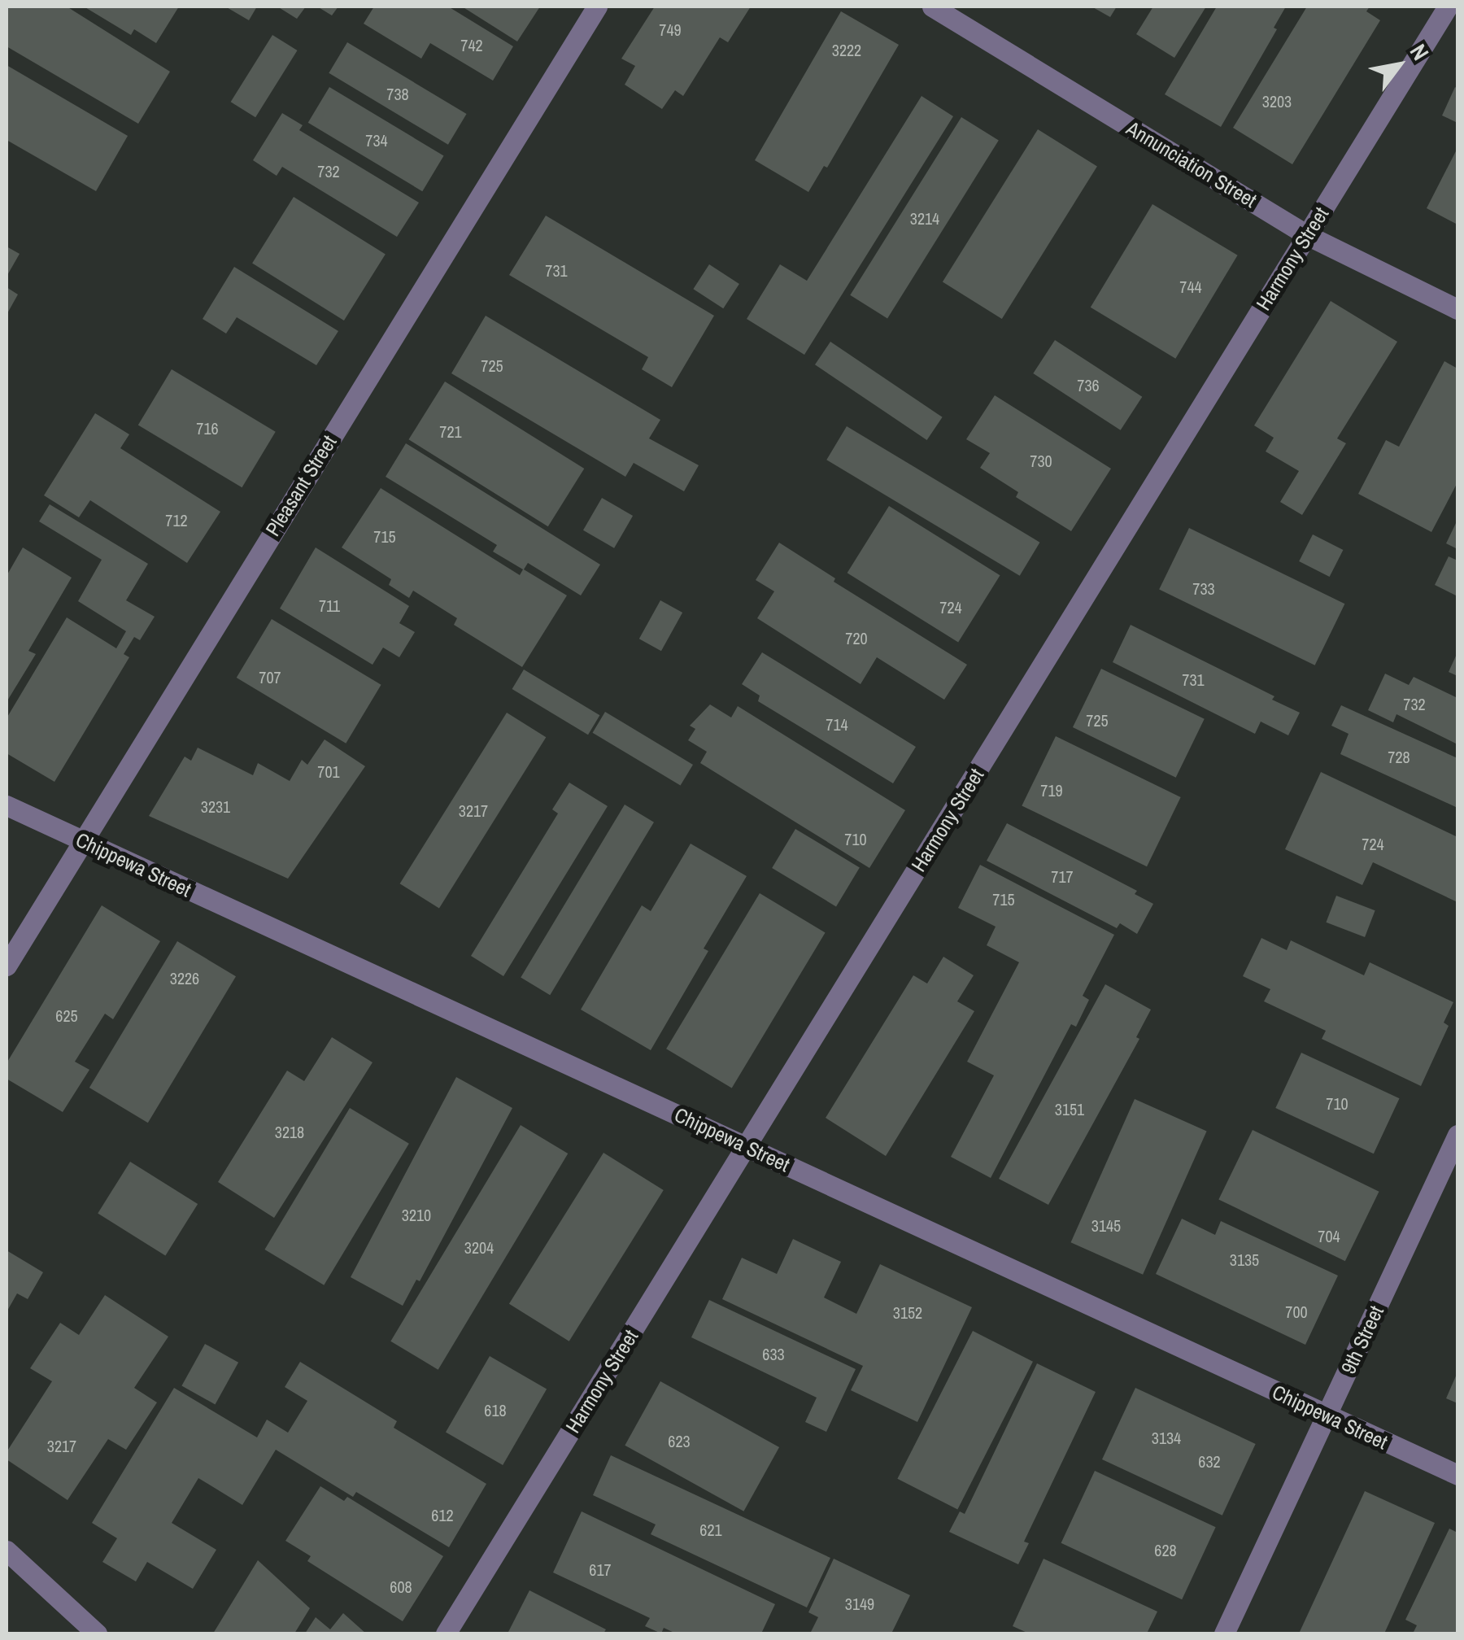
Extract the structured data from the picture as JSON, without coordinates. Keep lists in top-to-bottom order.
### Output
{
  "streets": {
    "street": [
      "Annunciation Street",
      "Harmony Street",
      "Pleasant Street",
      "Chippewa Street",
      "9th Street"
    ]
  },
  "crossings": [
    ["Annunciation Street", "Harmony Street"],
    ["Harmony Street", "Chippewa Street"],
    ["Pleasant Street", "Chippewa Street"],
    ["Chippewa Street", "9th Street"]
  ],
  "house_numbers": [
    "749",
    "742",
    "3222",
    "738",
    "3203",
    "734",
    "732",
    "3214",
    "731",
    "744",
    "725",
    "736",
    "716",
    "721",
    "730",
    "712",
    "715",
    "733",
    "711",
    "724",
    "720",
    "707",
    "731",
    "732",
    "725",
    "714",
    "728",
    "701",
    "719",
    "3231",
    "3217",
    "710",
    "724",
    "717",
    "715",
    "3226",
    "625",
    "710",
    "3151",
    "3218",
    "3210",
    "3145",
    "704",
    "3204",
    "3135",
    "700",
    "3152",
    "633",
    "618",
    "3134",
    "623",
    "3217",
    "632",
    "612",
    "621",
    "628",
    "617",
    "608",
    "3149"
  ],
  "north": "top right"
}
